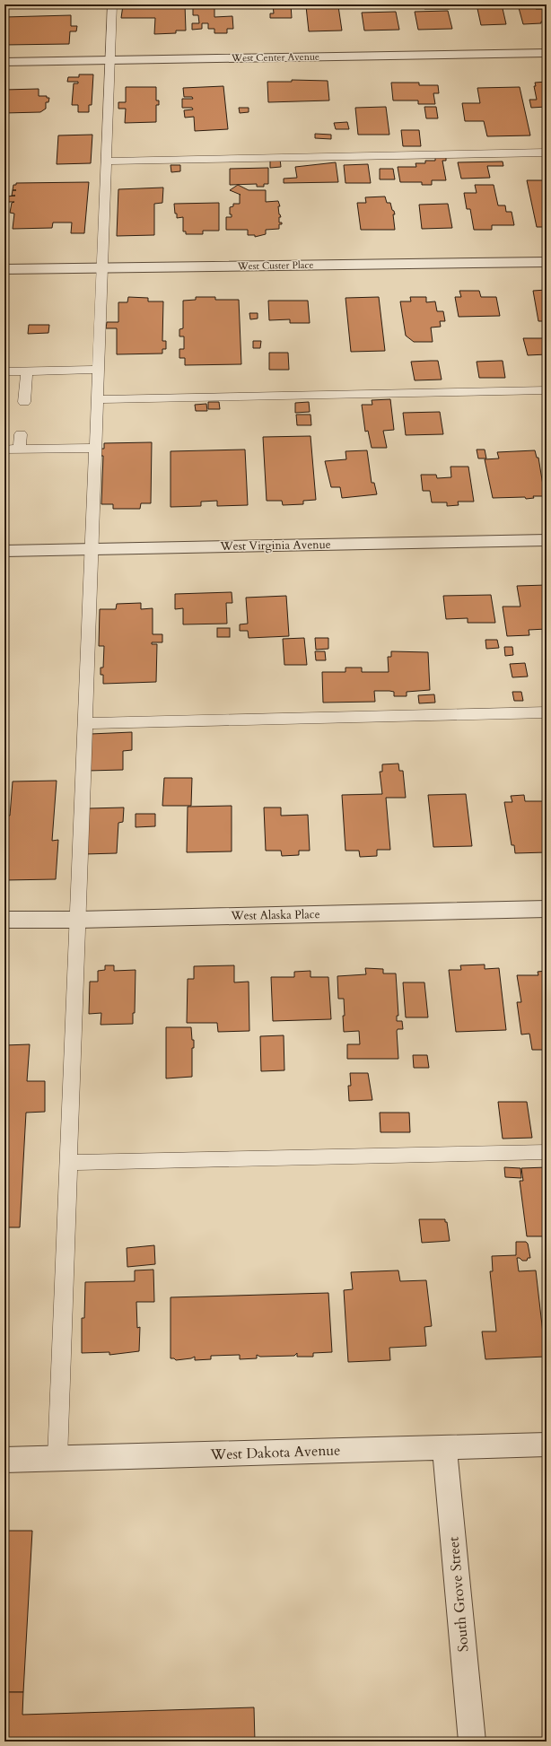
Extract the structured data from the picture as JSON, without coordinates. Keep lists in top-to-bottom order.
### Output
{
  "streets": {
    "street": [
      "West Center Avenue",
      "West Custer Place",
      "West Virginia Avenue",
      "West Alaska Place",
      "West Dakota Avenue",
      "South Grove Street"
    ]
  },
  "crossings": [
    ["West Dakota Avenue", "South Grove Street"]
  ]
}
